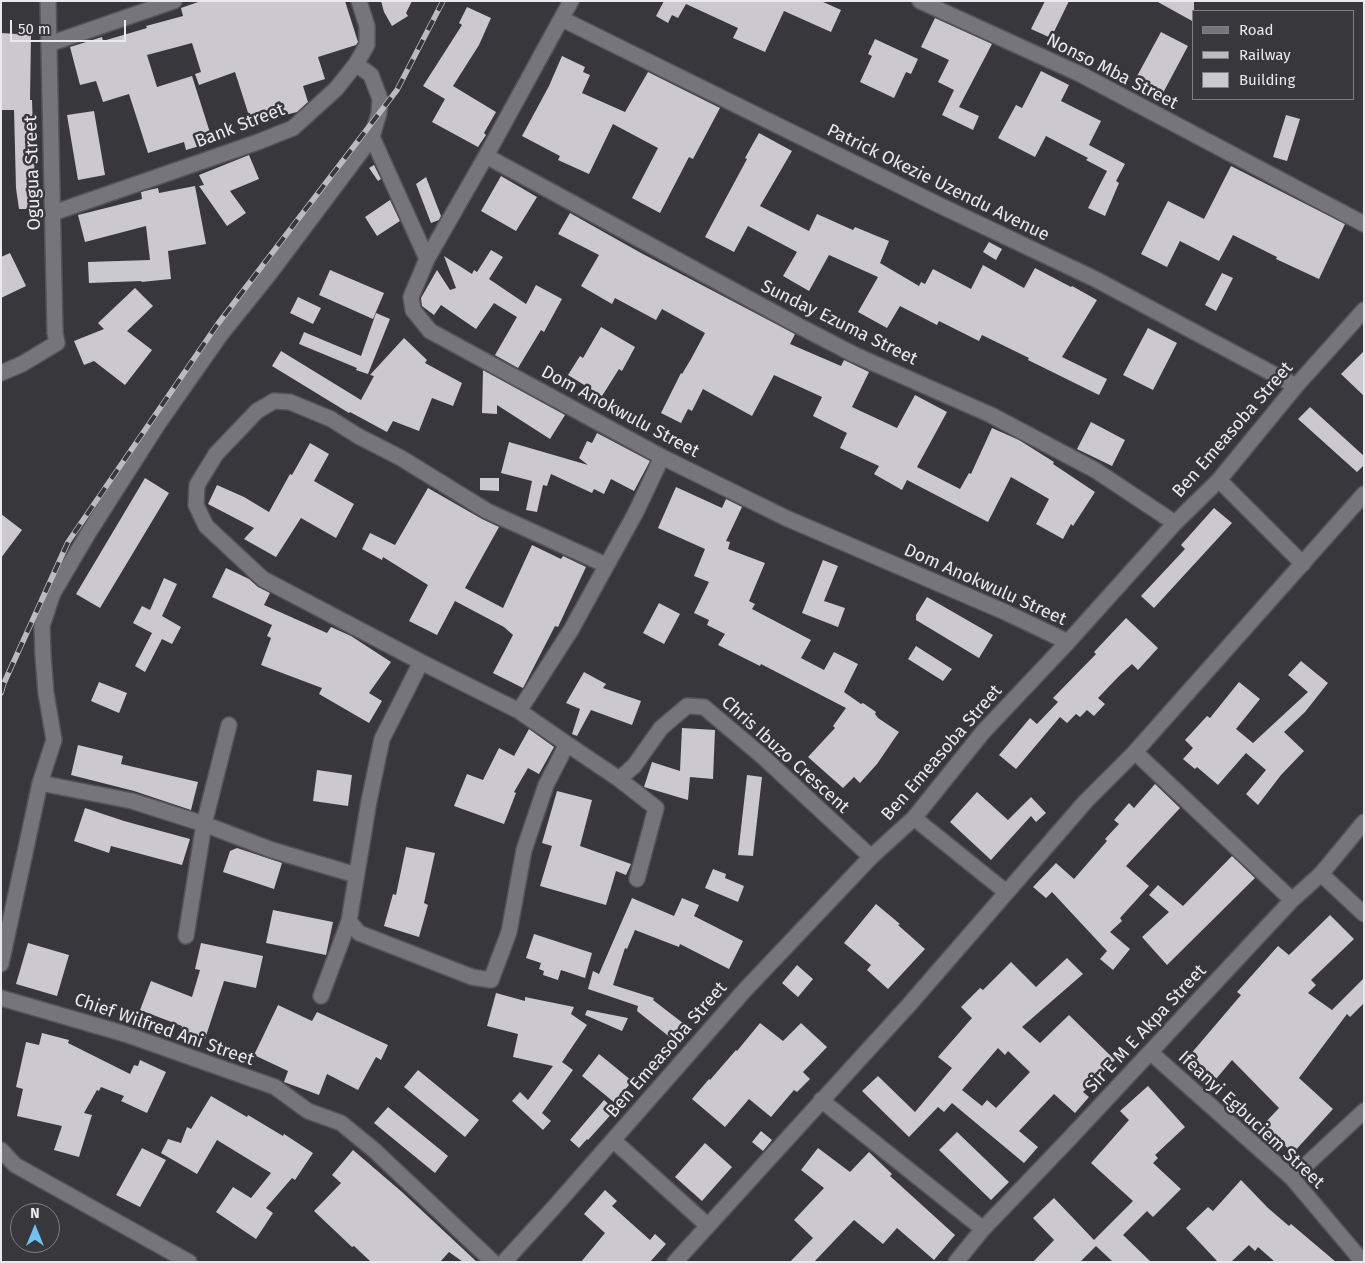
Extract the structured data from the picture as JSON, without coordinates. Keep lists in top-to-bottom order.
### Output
{
  "streets": {
    "street": [
      "Nonso Mba Street",
      "Bank Street",
      "Ogugua Street",
      "Patrick Okezie Uzendu Avenue",
      "Sunday Ezuma Street",
      "Dom Anokwulu Street",
      "Ben Emeasoba Street",
      "Chris Ibuzo Crescent",
      "Sir E M E Akpa Street",
      "Chief Wilfred Ani Street",
      "Ifeanyi Egbuciem Street"
    ]
  },
  "crossings": [
    ["Bank Street", "Ogugua Street"],
    ["Patrick Okezie Uzendu Avenue", "Dom Anokwulu Street"],
    ["Patrick Okezie Uzendu Avenue", "Ben Emeasoba Street"],
    ["Sunday Ezuma Street", "Dom Anokwulu Street"],
    ["Sunday Ezuma Street", "Ben Emeasoba Street"],
    ["Dom Anokwulu Street", "Ben Emeasoba Street"],
    ["Ben Emeasoba Street", "Chris Ibuzo Crescent"],
    ["Sir E M E Akpa Street", "Ifeanyi Egbuciem Street"]
  ],
  "legend": ["Road", "Railway", "Building"],
  "scale_bar": "50 m",
  "north": "top"
}
